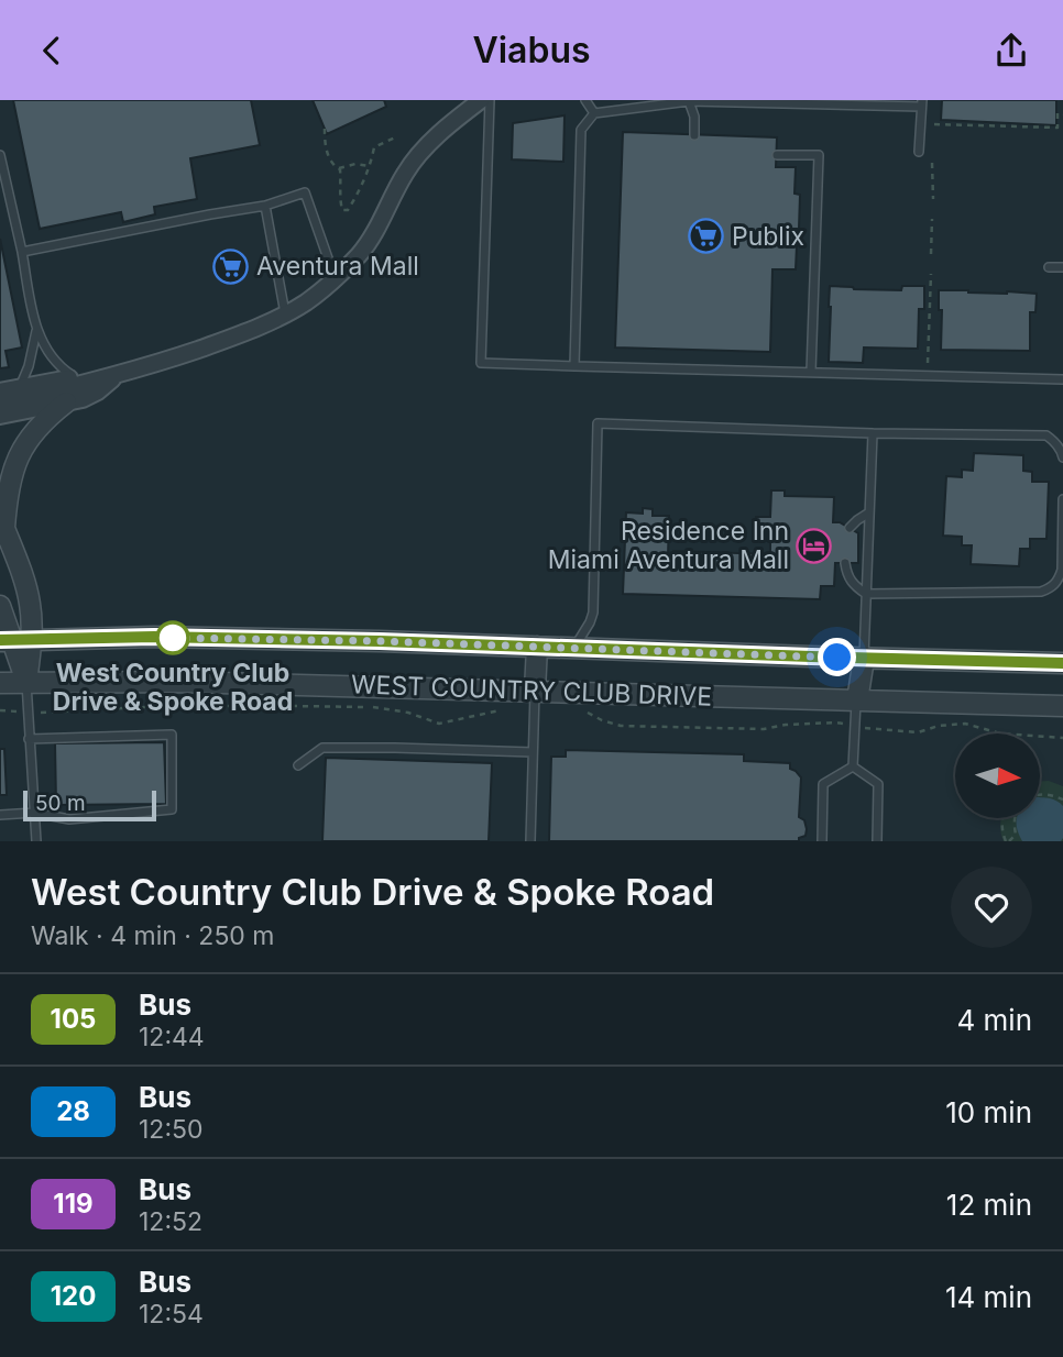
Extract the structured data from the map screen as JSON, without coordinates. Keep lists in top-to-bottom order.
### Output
{
  "streets": {
    "street": ["WEST COUNTRY CLUB DRIVE"]
  },
  "places": {
    "supermarket": ["Publix", "Aventura Mall"],
    "hotel": ["Residence Inn Miami Aventura Mall"],
    "other": ["West Country Club Drive & Spoke Road"]
  },
  "lines": ["bus line 105"],
  "scale_bar": "50 m",
  "north": "right",
  "page": {
    "header": "Viabus",
    "scale": "50 m",
    "heading": ["West Country Club Drive & Spoke Road", "Walk · 4 min · 250 m"],
    "list": [
      {
        "mark": "105",
        "name": "Bus",
        "note": "12:44",
        "value": "4 min"
      },
      {
        "mark": "28",
        "name": "Bus",
        "note": "12:50",
        "value": "10 min"
      },
      {
        "mark": "119",
        "name": "Bus",
        "note": "12:52",
        "value": "12 min"
      },
      {
        "mark": "120",
        "name": "Bus",
        "note": "12:54",
        "value": "14 min"
      }
    ]
  }
}
